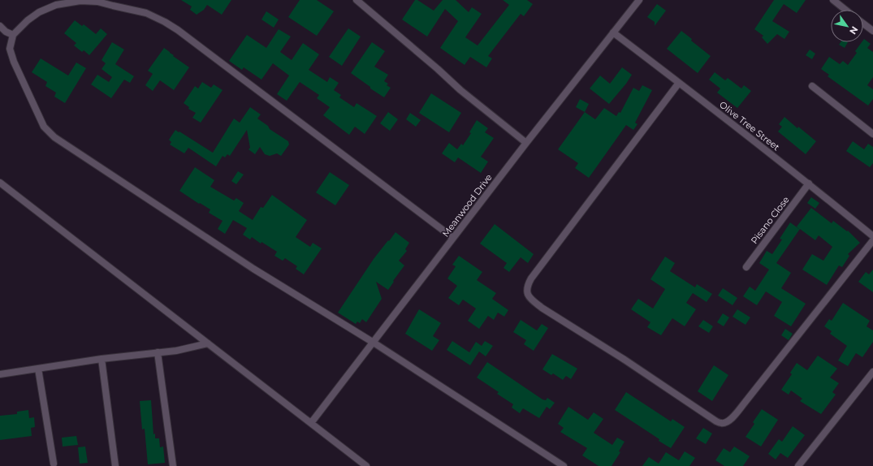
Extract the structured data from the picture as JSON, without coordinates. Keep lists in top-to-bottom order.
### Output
{
  "streets": {
    "street": ["Olive Tree Street", "Meanwood Drive", "Pisano Close"]
  },
  "crossings": [
    ["Olive Tree Street", "Meanwood Drive"],
    ["Olive Tree Street", "Pisano Close"]
  ],
  "north": "bottom right"
}
